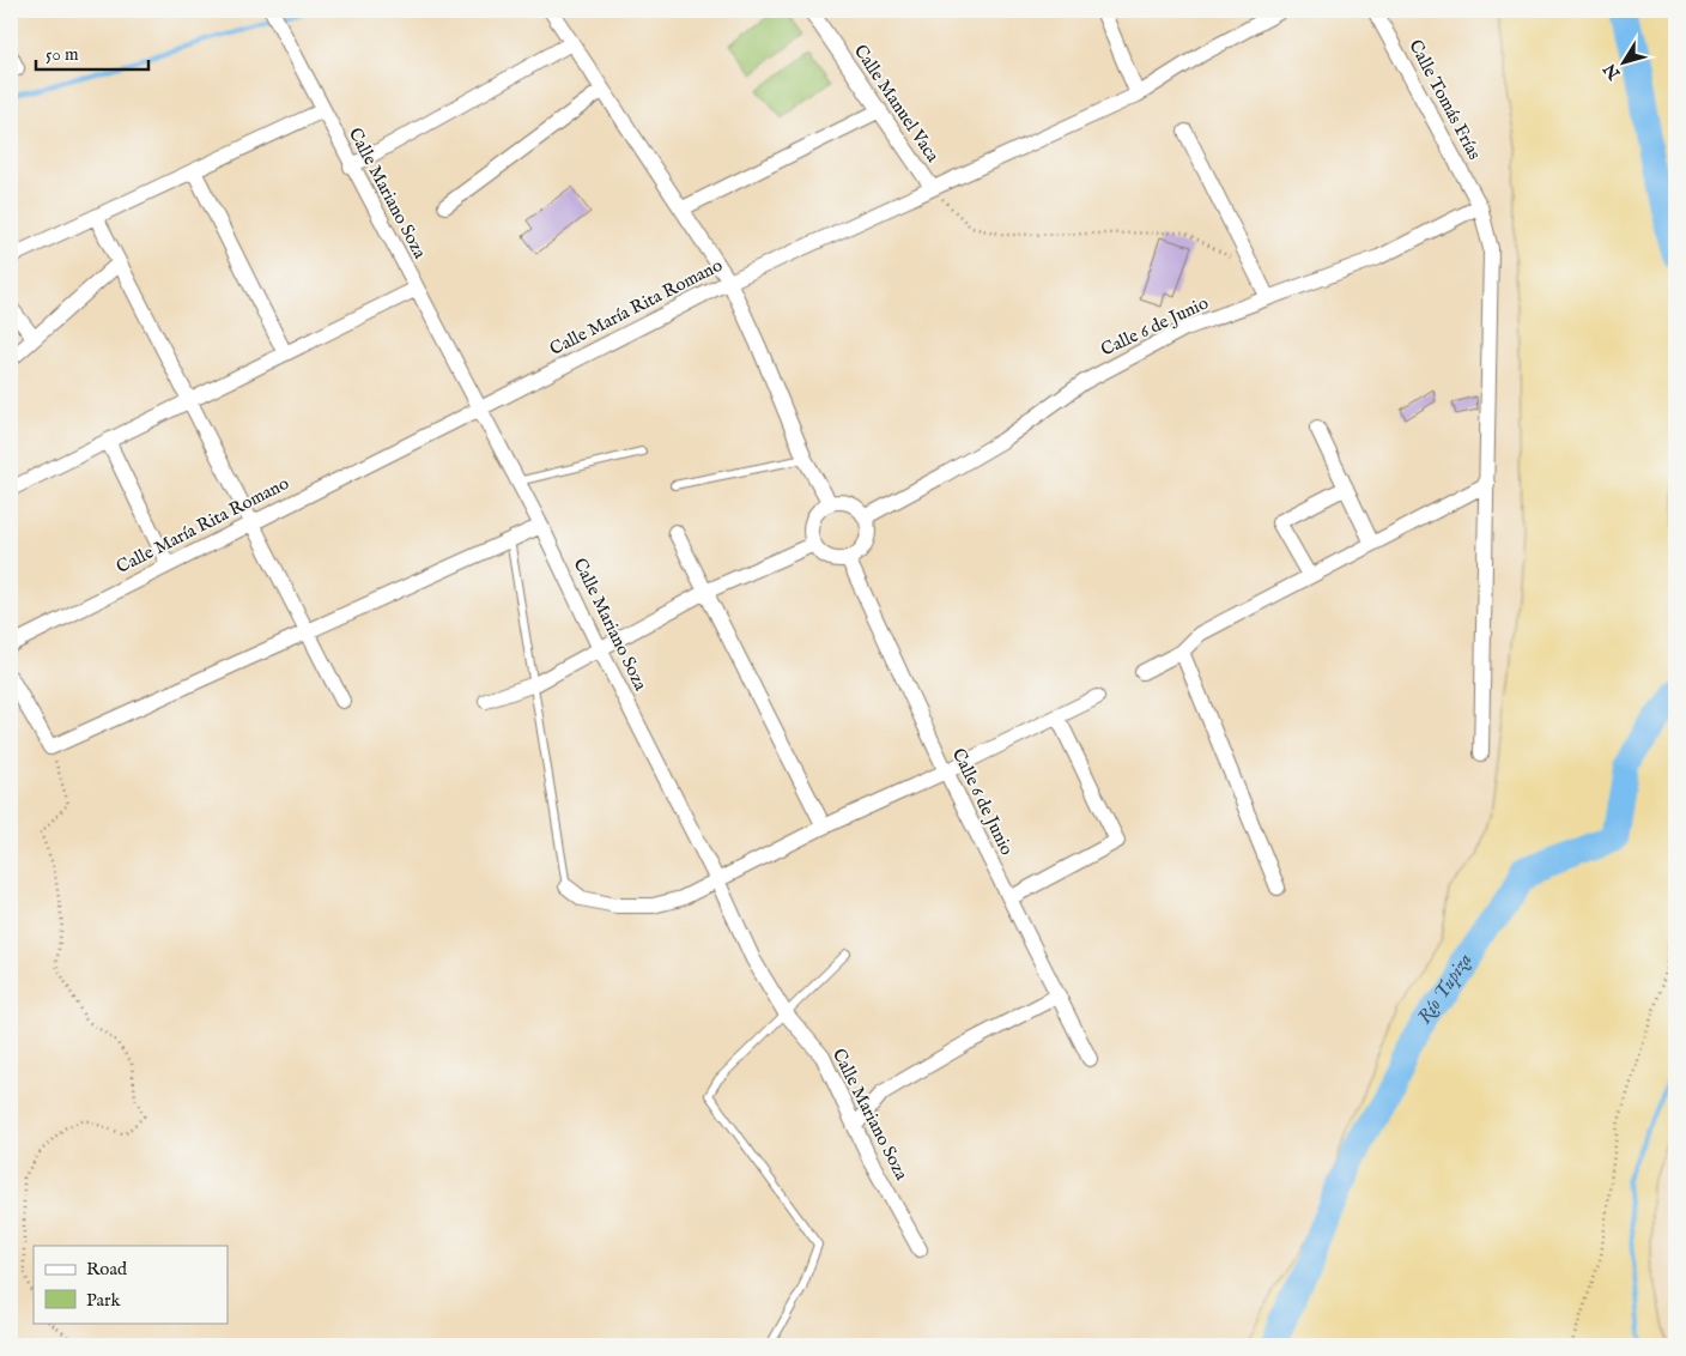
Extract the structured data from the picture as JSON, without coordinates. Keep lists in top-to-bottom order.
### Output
{
  "streets": {
    "street": [
      "Calle Tomás Frías",
      "Calle Manuel Vaca",
      "Calle Mariano Soza",
      "Calle María Rita Romano",
      "Calle 6 de Junio"
    ]
  },
  "crossings": [
    ["Calle Tomás Frías", "Calle 6 de Junio"],
    ["Calle Manuel Vaca", "Calle María Rita Romano"],
    ["Calle Mariano Soza", "Calle María Rita Romano"]
  ],
  "water": ["Río Tupiza"],
  "legend": ["Road", "Park"],
  "scale_bar": "50 m",
  "north": "bottom left"
}
